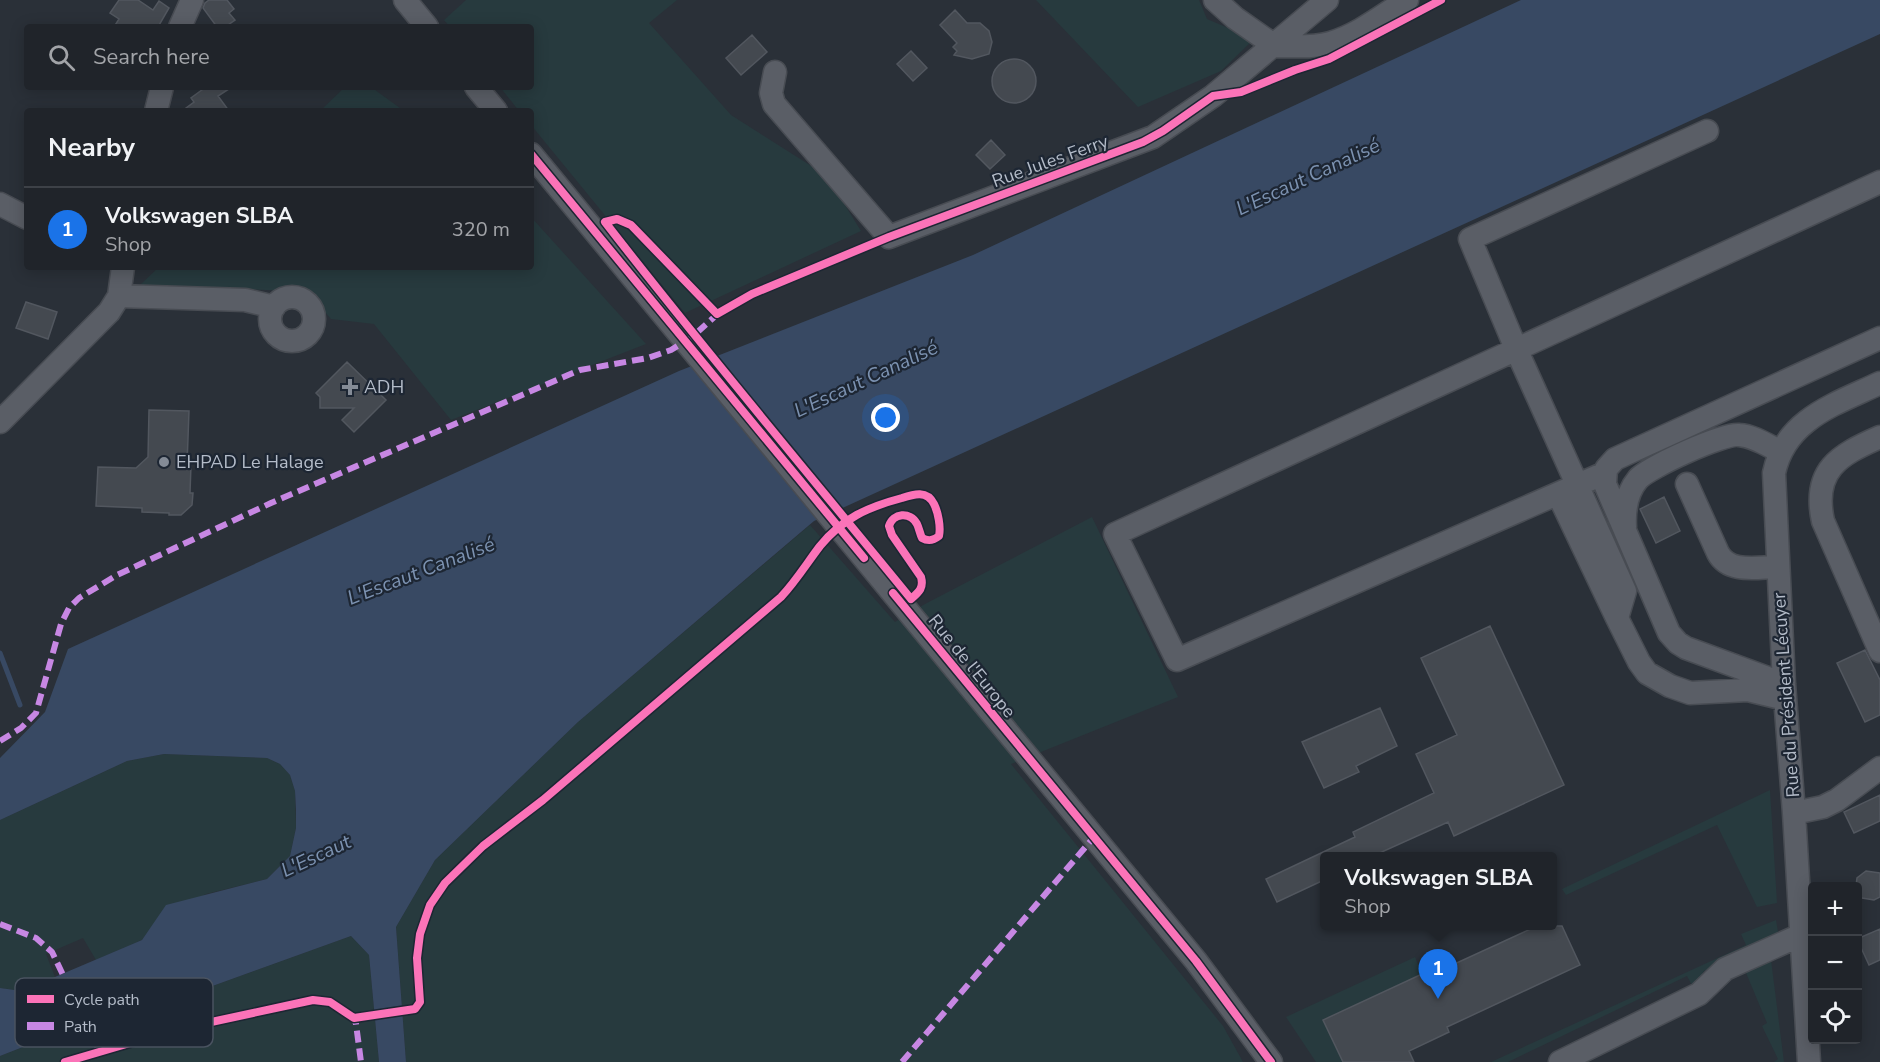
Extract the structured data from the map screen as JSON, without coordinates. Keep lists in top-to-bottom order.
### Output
{
  "streets": {
    "street": ["Rue Jules Ferry", "Rue de l'Europe", "Rue du Président Lécuyer"]
  },
  "water": ["L'Escaut Canalisé", "L'Escaut"],
  "places": {
    "health": ["ADH"],
    "other": ["EHPAD Le Halage"]
  },
  "legend": ["Cycle path", "Path"],
  "page": {
    "search": "Search here",
    "heading": "Nearby",
    "list": [
      {
        "mark": "1",
        "name": "Volkswagen SLBA",
        "note": "Shop",
        "value": "320 m"
      }
    ],
    "popup": ["Volkswagen SLBA", "Shop"],
    "map_buttons": ["+", "−"],
    "pins": "1"
  }
}
